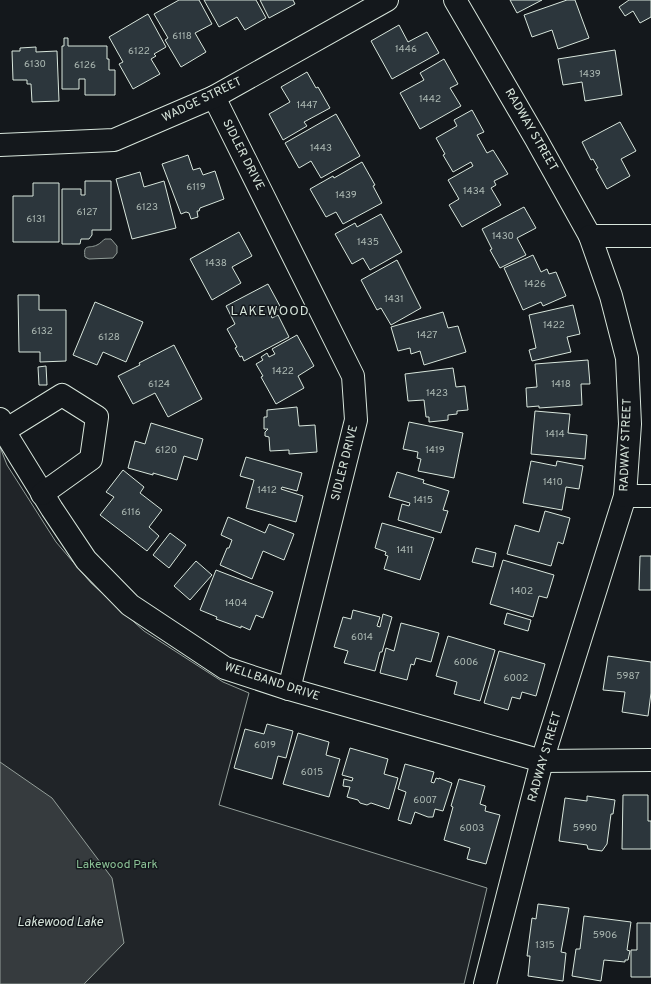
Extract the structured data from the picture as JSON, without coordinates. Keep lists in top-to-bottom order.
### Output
{
  "streets": {
    "street": [
      "WADGE STREET",
      "RADWAY STREET",
      "SIDLER DRIVE",
      "WELLBAND DRIVE"
    ]
  },
  "crossings": [
    ["WADGE STREET", "SIDLER DRIVE"],
    ["RADWAY STREET", "WELLBAND DRIVE"],
    ["SIDLER DRIVE", "WELLBAND DRIVE"]
  ],
  "districts": ["LAKEWOOD"],
  "water": ["Lakewood Lake"],
  "parks": ["Lakewood Park"],
  "house_numbers": [
    "6118",
    "1446",
    "6122",
    "6130",
    "6126",
    "1439",
    "1442",
    "1447",
    "1443",
    "6119",
    "1434",
    "1439",
    "6123",
    "6127",
    "6131",
    "1430",
    "1435",
    "1438",
    "1426",
    "1431",
    "1422",
    "6132",
    "1427",
    "6128",
    "1422",
    "6124",
    "1418",
    "1423",
    "1414",
    "6120",
    "1419",
    "1410",
    "1412",
    "1415",
    "6116",
    "1411",
    "1402",
    "1404",
    "6014",
    "6006",
    "5987",
    "6002",
    "6019",
    "6015",
    "6007",
    "6003",
    "5990",
    "5906",
    "1315"
  ]
}
